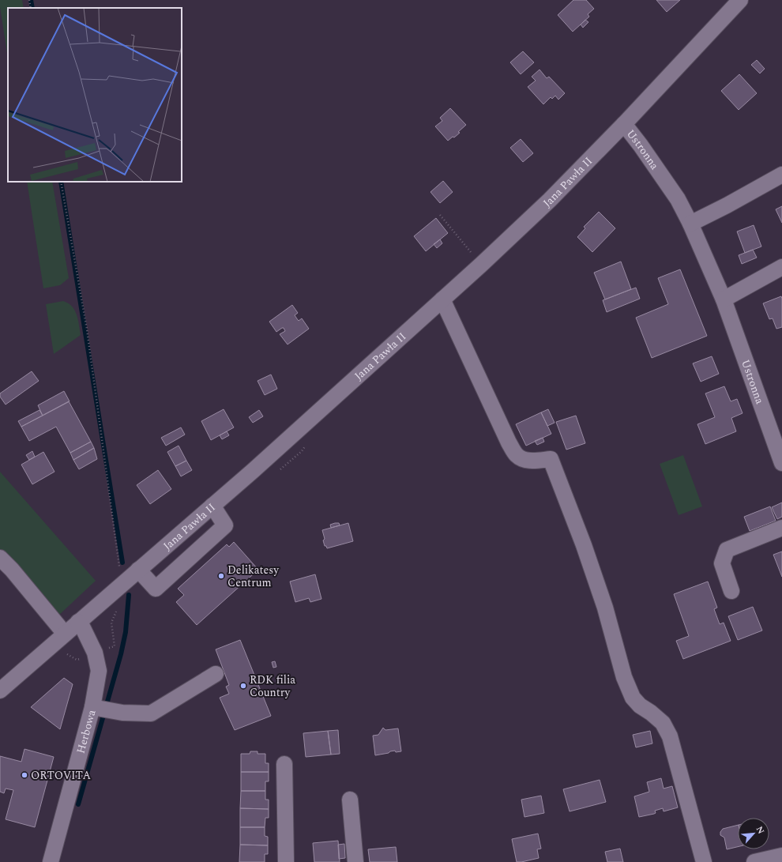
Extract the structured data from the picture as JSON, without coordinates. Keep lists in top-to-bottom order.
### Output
{
  "streets": {
    "street": ["Ustronna", "Jana Pawła II", "Herbowa"]
  },
  "crossings": [
    ["Ustronna", "Jana Pawła II"],
    ["Jana Pawła II", "Herbowa"]
  ],
  "places": ["Delikatesy Centrum", "RDK filia Country", "ORTOVITA"],
  "north": "top right"
}
